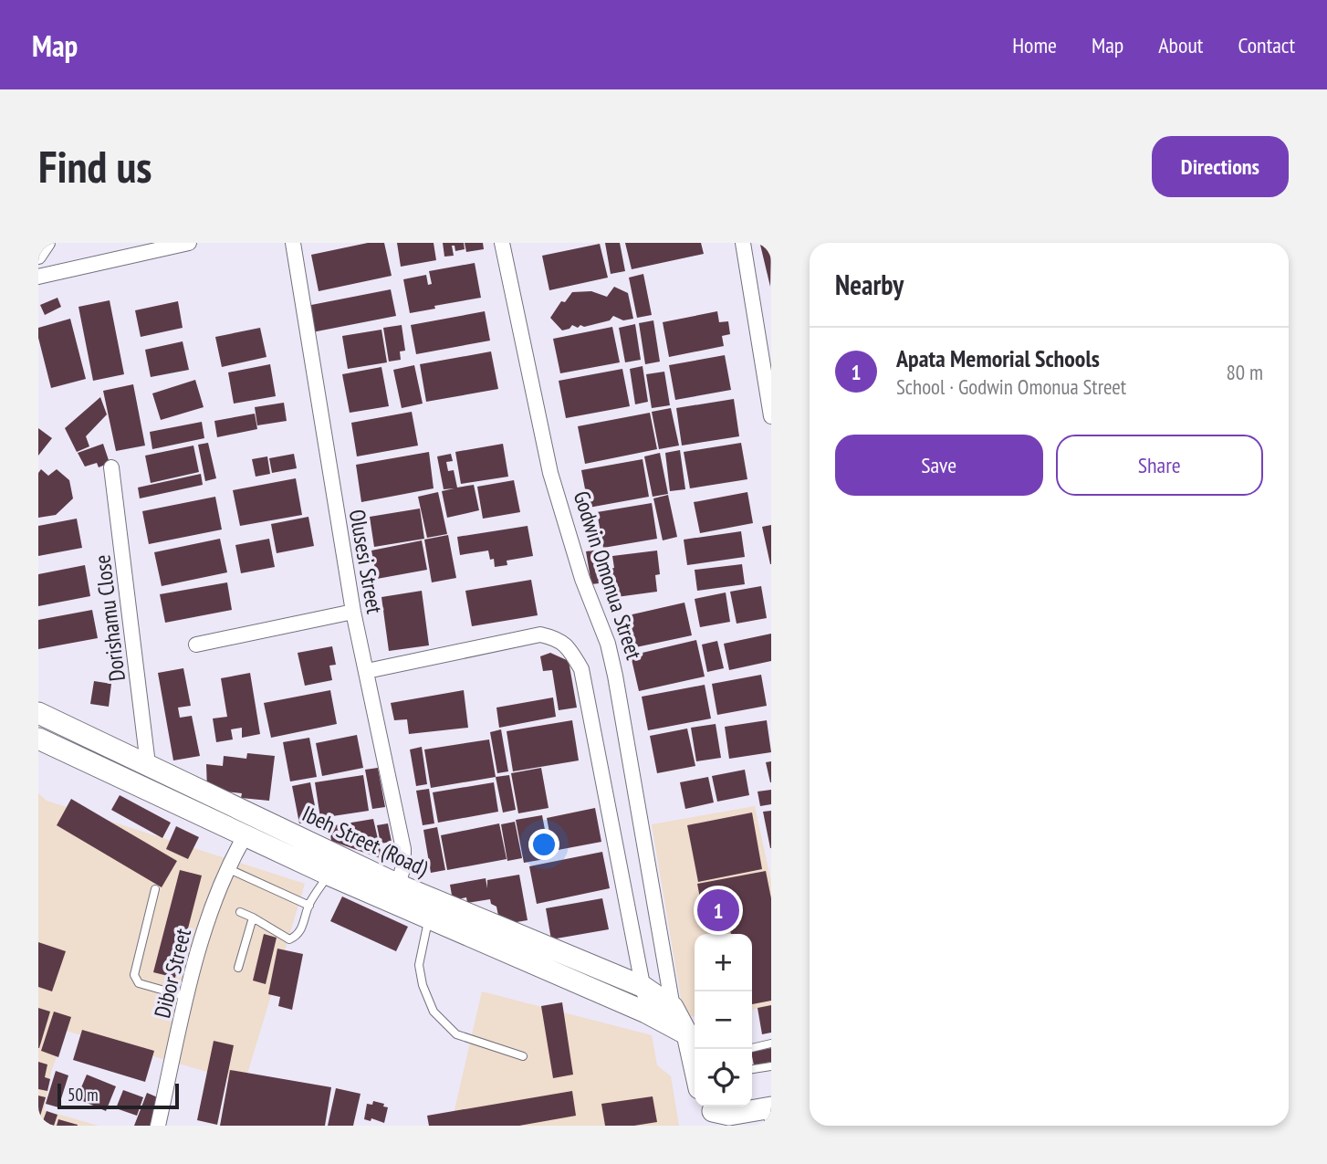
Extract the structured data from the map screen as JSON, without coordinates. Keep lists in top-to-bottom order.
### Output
{
  "streets": {
    "street": [
      "Olusesi Street",
      "Godwin Omonua Street",
      "Dorishamu Close",
      "Ibeh Street (Road)",
      "Dibor Street"
    ]
  },
  "crossings": [
    ["Olusesi Street", "Ibeh Street (Road)"],
    ["Godwin Omonua Street", "Ibeh Street (Road)"],
    ["Dorishamu Close", "Ibeh Street (Road)"],
    ["Ibeh Street (Road)", "Dibor Street"]
  ],
  "scale_bar": "50 m",
  "page": {
    "header": "Map",
    "nav": [
      "Home",
      "Map",
      "About",
      "Contact"
    ],
    "buttons": [
      "Directions",
      ["Save", "Share"]
    ],
    "title": "Find us",
    "heading": "Nearby",
    "list": [
      {
        "mark": "1",
        "name": "Apata Memorial Schools",
        "note": "School · Godwin Omonua Street",
        "value": "80 m"
      }
    ],
    "pins": "1",
    "map_buttons": ["+", "−"],
    "scale": "50 m"
  }
}
